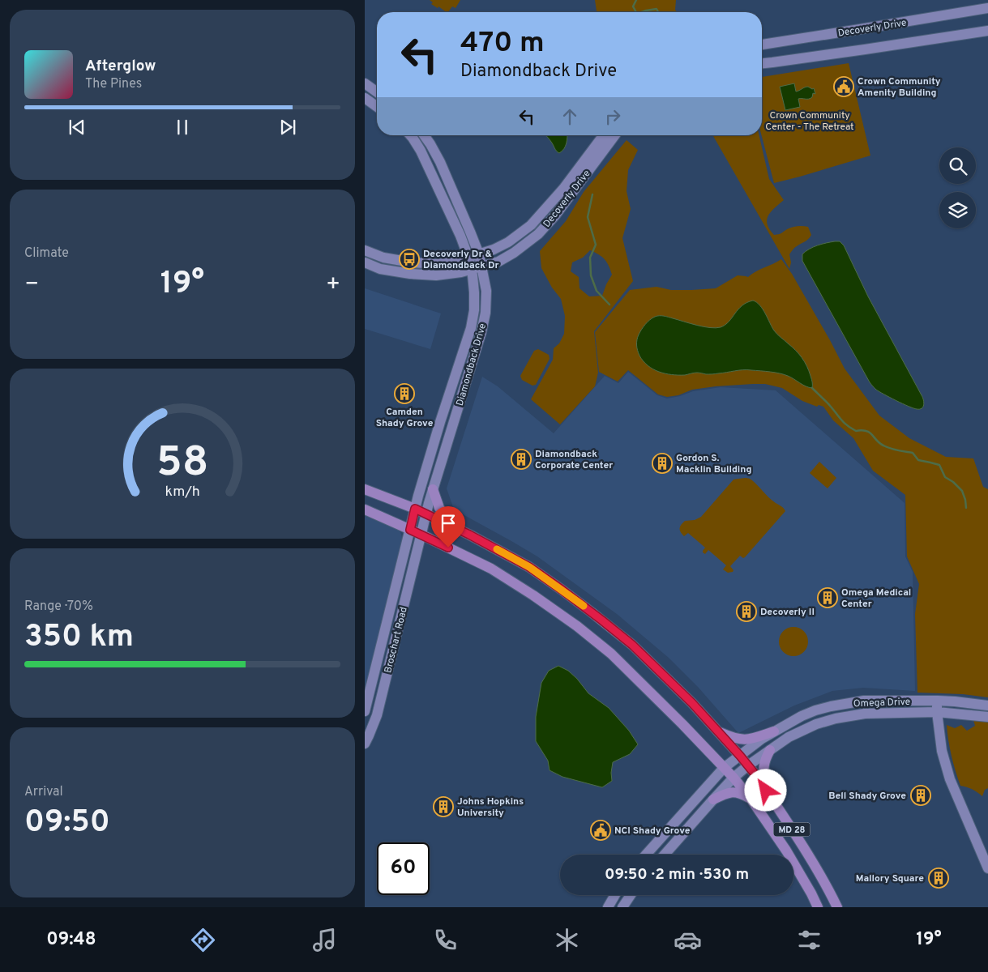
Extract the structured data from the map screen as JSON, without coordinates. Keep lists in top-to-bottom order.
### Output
{
  "streets": {
    "main road": ["MD 28"],
    "street": [
      "Decoverly Drive",
      "Diamondback Drive",
      "Broschart Road",
      "Omega Drive"
    ]
  },
  "crossings": [
    ["Decoverly Drive", "Diamondback Drive"],
    ["Diamondback Drive", "Broschart Road"],
    ["Diamondback Drive", "MD 28"],
    ["Broschart Road", "MD 28"],
    ["Omega Drive", "MD 28"]
  ],
  "parks": ["Crown Community Center - The Retreat"],
  "places": {
    "public building": ["Crown Community Amenity Building", "NCI Shady Grove"],
    "bus stop": ["Decoverly Dr & Diamondback Dr"],
    "building": [
      "Camden Shady Grove",
      "Diamondback Corporate Center",
      "Gordon S. Macklin Building",
      "Omega Medical Center",
      "Decoverly II",
      "Bell Shady Grove",
      "Johns Hopkins University",
      "Mallory Square"
    ]
  },
  "page": {
    "turn": ["470 m", "Diamondback Drive"],
    "song": ["Afterglow", "The Pines"],
    "tile": [
      "Climate",
      ["Range · 70%", "350 km"],
      ["Arrival", "09:50"]
    ],
    "heat": ["−", "19°", "+"],
    "limit": "60",
    "trip": "09:50 · 2 min · 530 m",
    "tabs": ["09:48", "19°"],
    "gauge": ["58", "km/h"]
  }
}
